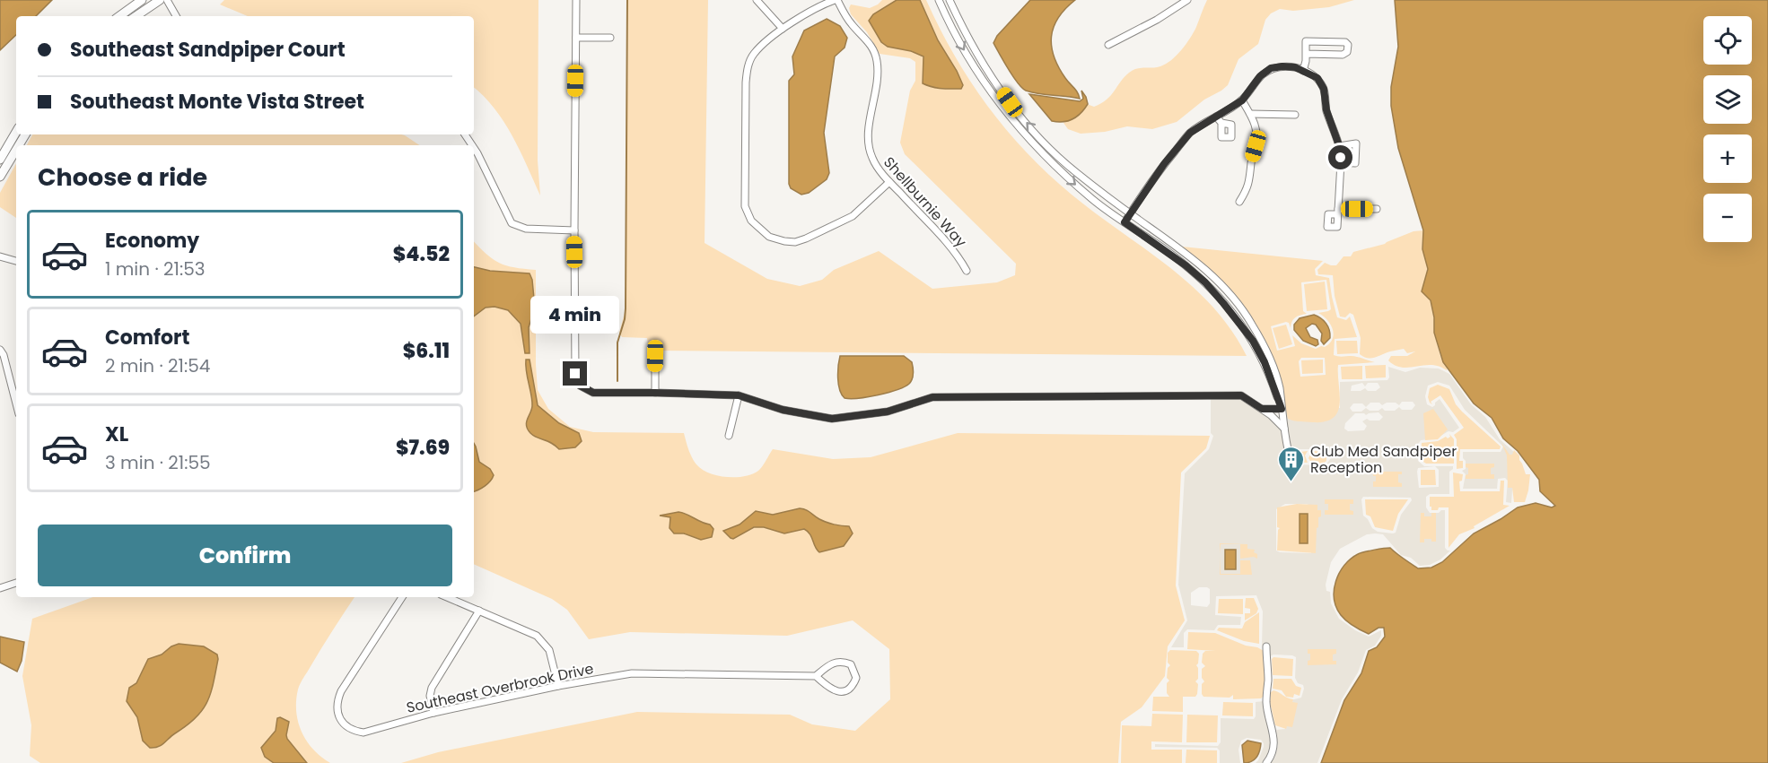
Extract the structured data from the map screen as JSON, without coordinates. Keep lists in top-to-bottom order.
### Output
{
  "streets": {
    "street": ["Shellburnie Way", "Southeast Overbrook Drive"]
  },
  "places": {
    "building": ["Club Med Sandpiper Reception"]
  },
  "page": {
    "map_buttons": ["+", "−"],
    "banner": ["Southeast Sandpiper Court", "Southeast Monte Vista Street"],
    "heading": "Choose a ride",
    "list": [
      {
        "name": "Economy",
        "note": "1 min · 21:53",
        "value": "$4.52"
      },
      {
        "name": "Comfort",
        "note": "2 min · 21:54",
        "value": "$6.11"
      },
      {
        "name": "XL",
        "note": "3 min · 21:55",
        "value": "$7.69"
      }
    ],
    "bubble": "4 min",
    "buttons": "Confirm"
  }
}
